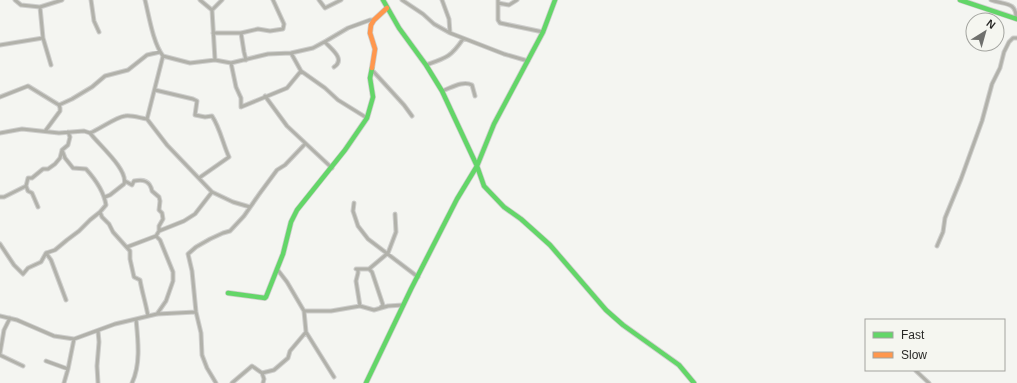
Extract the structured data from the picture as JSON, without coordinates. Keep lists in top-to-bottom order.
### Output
{
  "legend": ["Fast", "Slow"],
  "north": "top right"
}
